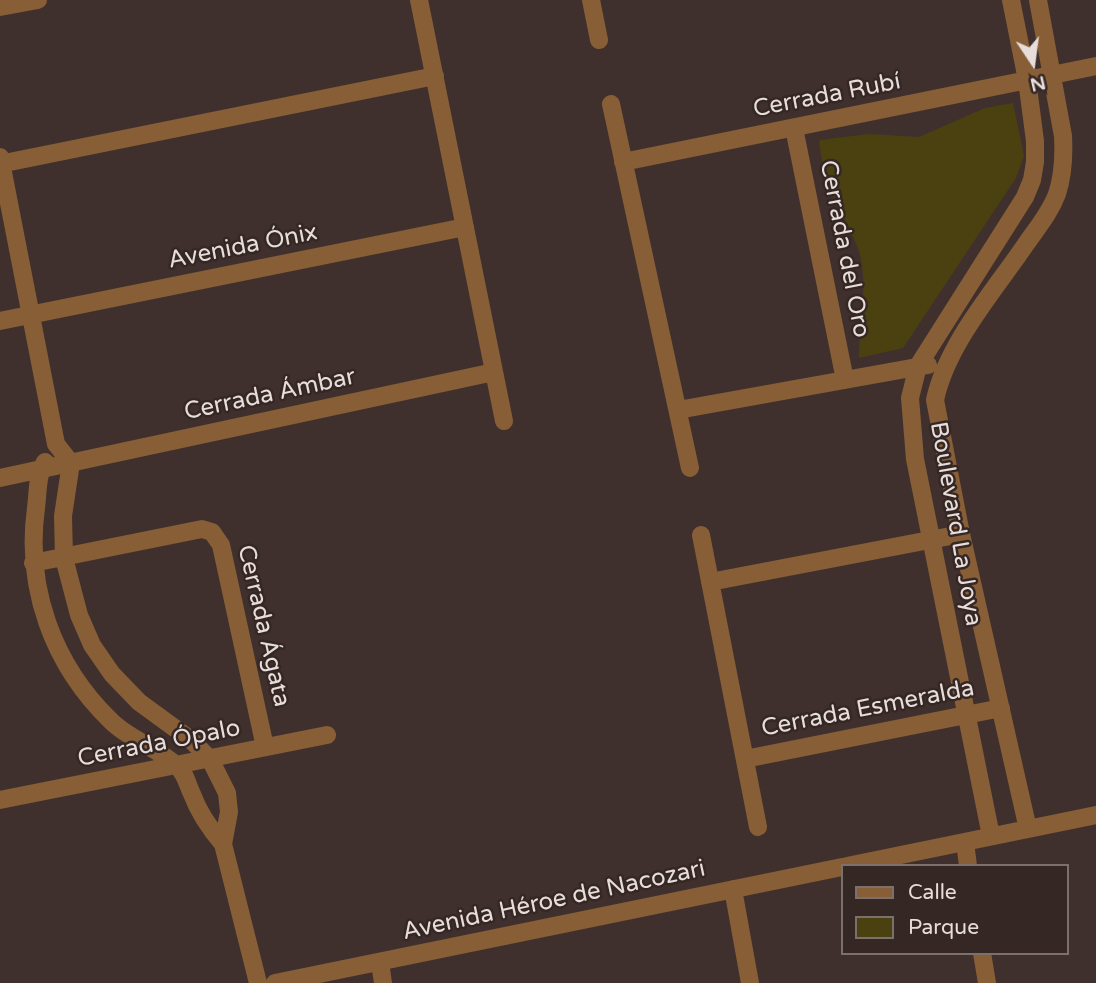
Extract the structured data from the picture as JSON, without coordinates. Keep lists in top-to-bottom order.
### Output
{
  "streets": {
    "street": [
      "Cerrada Rubí",
      "Avenida Ónix",
      "Cerrada del Oro",
      "Cerrada Ámbar",
      "Boulevard La Joya",
      "Cerrada Ágata",
      "Cerrada Esmeralda",
      "Cerrada Ópalo",
      "Avenida Héroe de Nacozari"
    ]
  },
  "crossings": [
    ["Cerrada Rubí", "Cerrada del Oro"],
    ["Cerrada Rubí", "Boulevard La Joya"],
    ["Boulevard La Joya", "Cerrada Esmeralda"],
    ["Boulevard La Joya", "Avenida Héroe de Nacozari"],
    ["Cerrada Ágata", "Cerrada Ópalo"]
  ],
  "legend": ["Calle", "Parque"],
  "north": "bottom"
}
